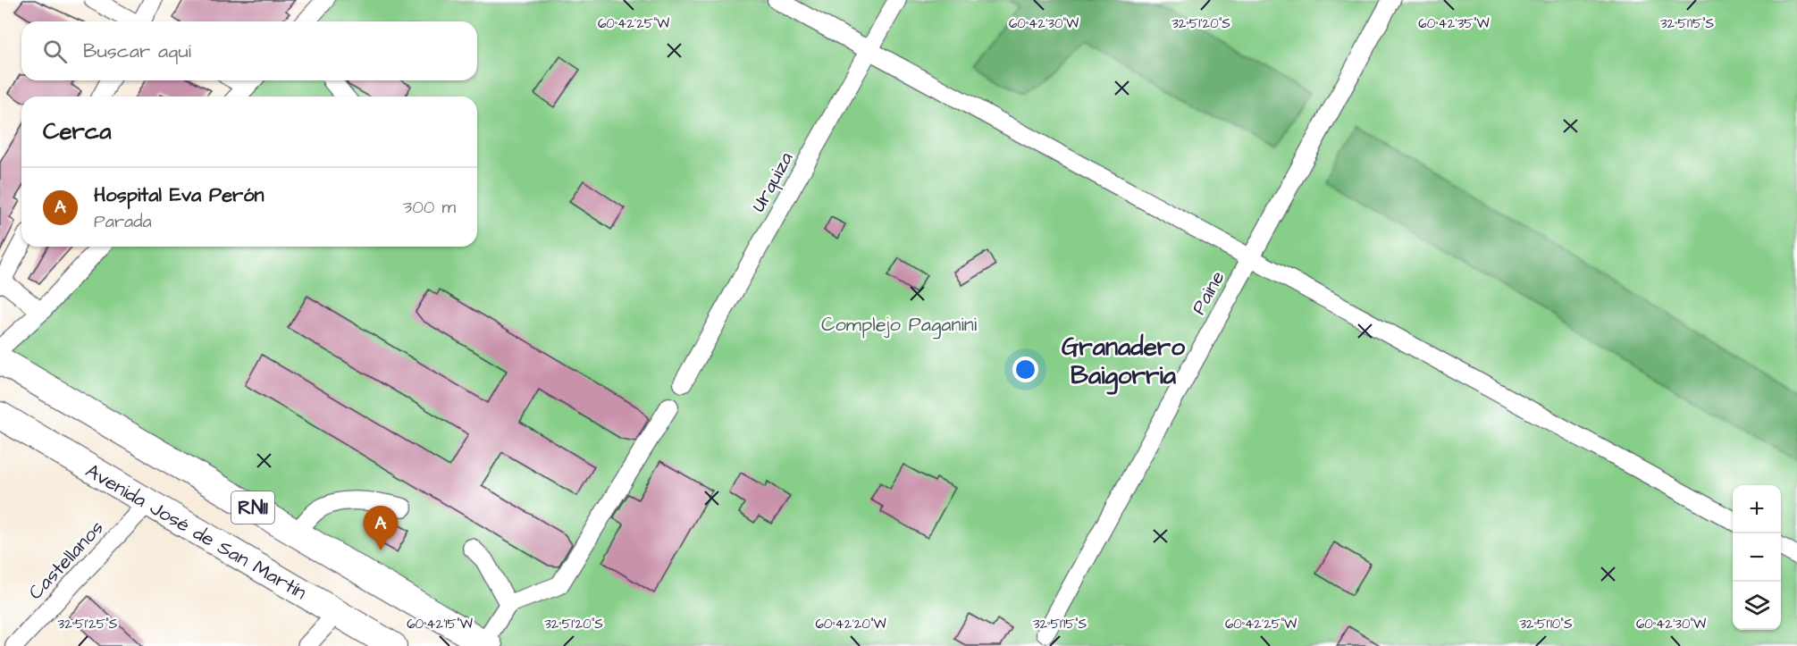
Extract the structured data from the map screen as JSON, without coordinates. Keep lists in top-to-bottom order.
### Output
{
  "streets": {
    "main road": ["RN11", "Avenida José de San Martín"],
    "street": ["Urquiza", "Paine", "Castellanos"]
  },
  "crossings": [
    ["Avenida José de San Martín", "Castellanos"]
  ],
  "districts": ["Granadero Baigorria"],
  "parks": ["Complejo Paganini"],
  "page": {
    "search": "Buscar aquí",
    "heading": "Cerca",
    "list": [
      {
        "mark": "A",
        "name": "Hospital Eva Perón",
        "note": "Parada",
        "value": "300 m"
      }
    ],
    "map_buttons": ["+", "−"],
    "pins": "A"
  },
  "coordinates": [
    "60°42'25\"W",
    "60°42'30\"W",
    "32°51'20\"S",
    "60°42'35\"W",
    "32°51'15\"S",
    "32°51'25\"S",
    "60°42'15\"W",
    "60°42'20\"W",
    "32°51'10\"S"
  ]
}
